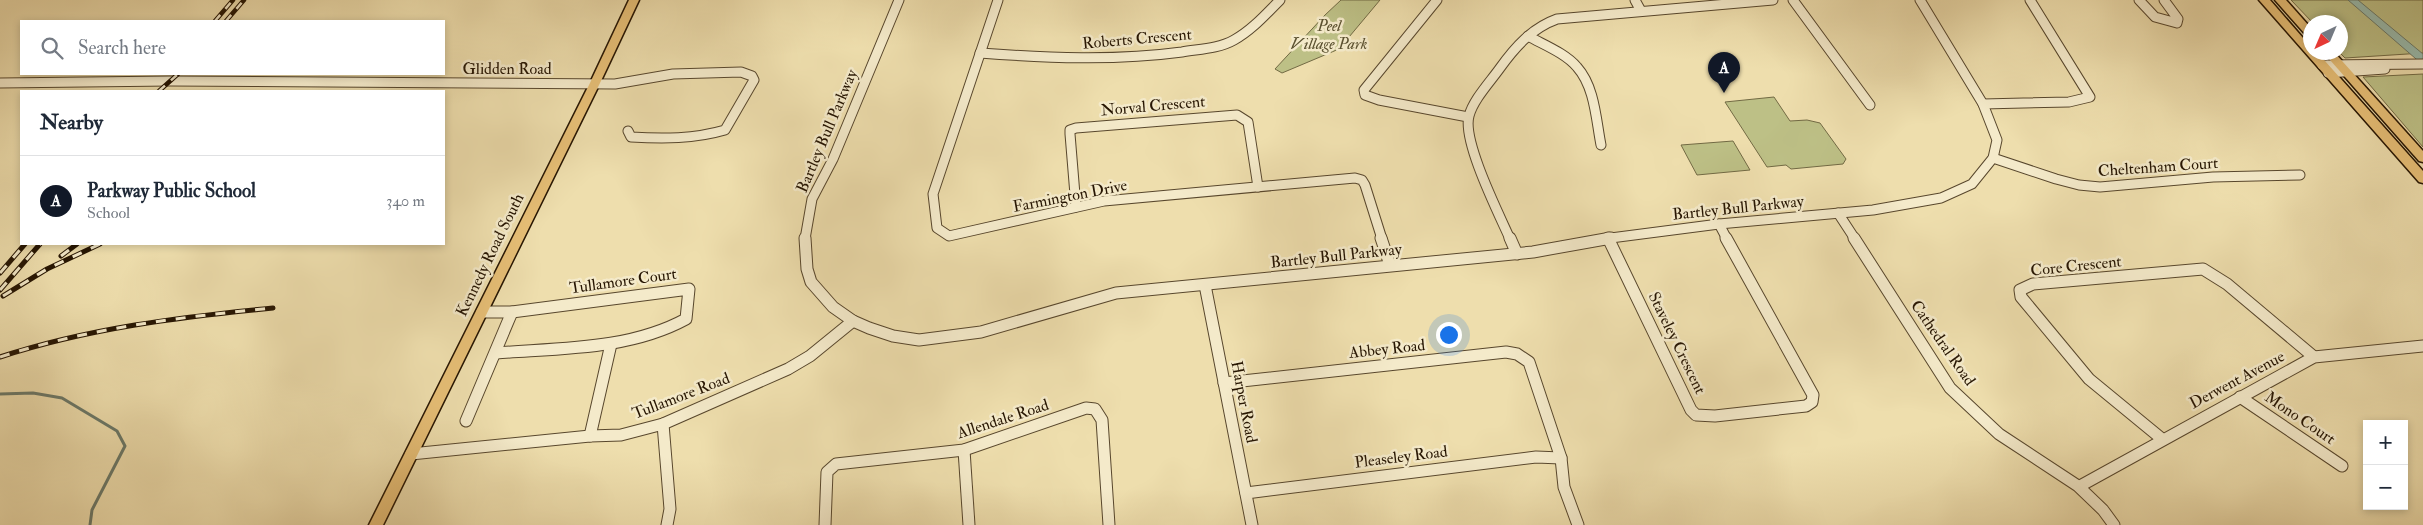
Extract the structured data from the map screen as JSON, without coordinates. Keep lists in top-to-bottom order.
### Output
{
  "streets": {
    "main road": ["Kennedy Road South"],
    "street": [
      "Roberts Crescent",
      "Glidden Road",
      "Norval Crescent",
      "Bartley Bull Parkway",
      "Cheltenham Court",
      "Farmington Drive",
      "Core Crescent",
      "Tullamore Court",
      "Staveley Crescent",
      "Cathedral Road",
      "Abbey Road",
      "Derwent Avenue",
      "Tullamore Road",
      "Harper Road",
      "Mono Court",
      "Allendale Road",
      "Pleaseley Road"
    ]
  },
  "crossings": [
    ["Roberts Crescent", "Farmington Drive"],
    ["Glidden Road", "Kennedy Road South"],
    ["Norval Crescent", "Farmington Drive"],
    ["Bartley Bull Parkway", "Cheltenham Court"],
    ["Bartley Bull Parkway", "Farmington Drive"],
    ["Bartley Bull Parkway", "Staveley Crescent"],
    ["Bartley Bull Parkway", "Cathedral Road"],
    ["Bartley Bull Parkway", "Tullamore Road"],
    ["Bartley Bull Parkway", "Harper Road"],
    ["Kennedy Road South", "Tullamore Court"],
    ["Kennedy Road South", "Tullamore Road"],
    ["Core Crescent", "Derwent Avenue"],
    ["Cathedral Road", "Derwent Avenue"],
    ["Abbey Road", "Harper Road"],
    ["Abbey Road", "Pleaseley Road"],
    ["Derwent Avenue", "Mono Court"],
    ["Harper Road", "Pleaseley Road"]
  ],
  "parks": ["Peel Village Park"],
  "north": "bottom left",
  "page": {
    "search": "Search here",
    "pins": "A",
    "heading": "Nearby",
    "list": [
      {
        "mark": "A",
        "name": "Parkway Public School",
        "note": "School",
        "value": "340 m"
      }
    ],
    "map_buttons": ["+", "−"]
  }
}
